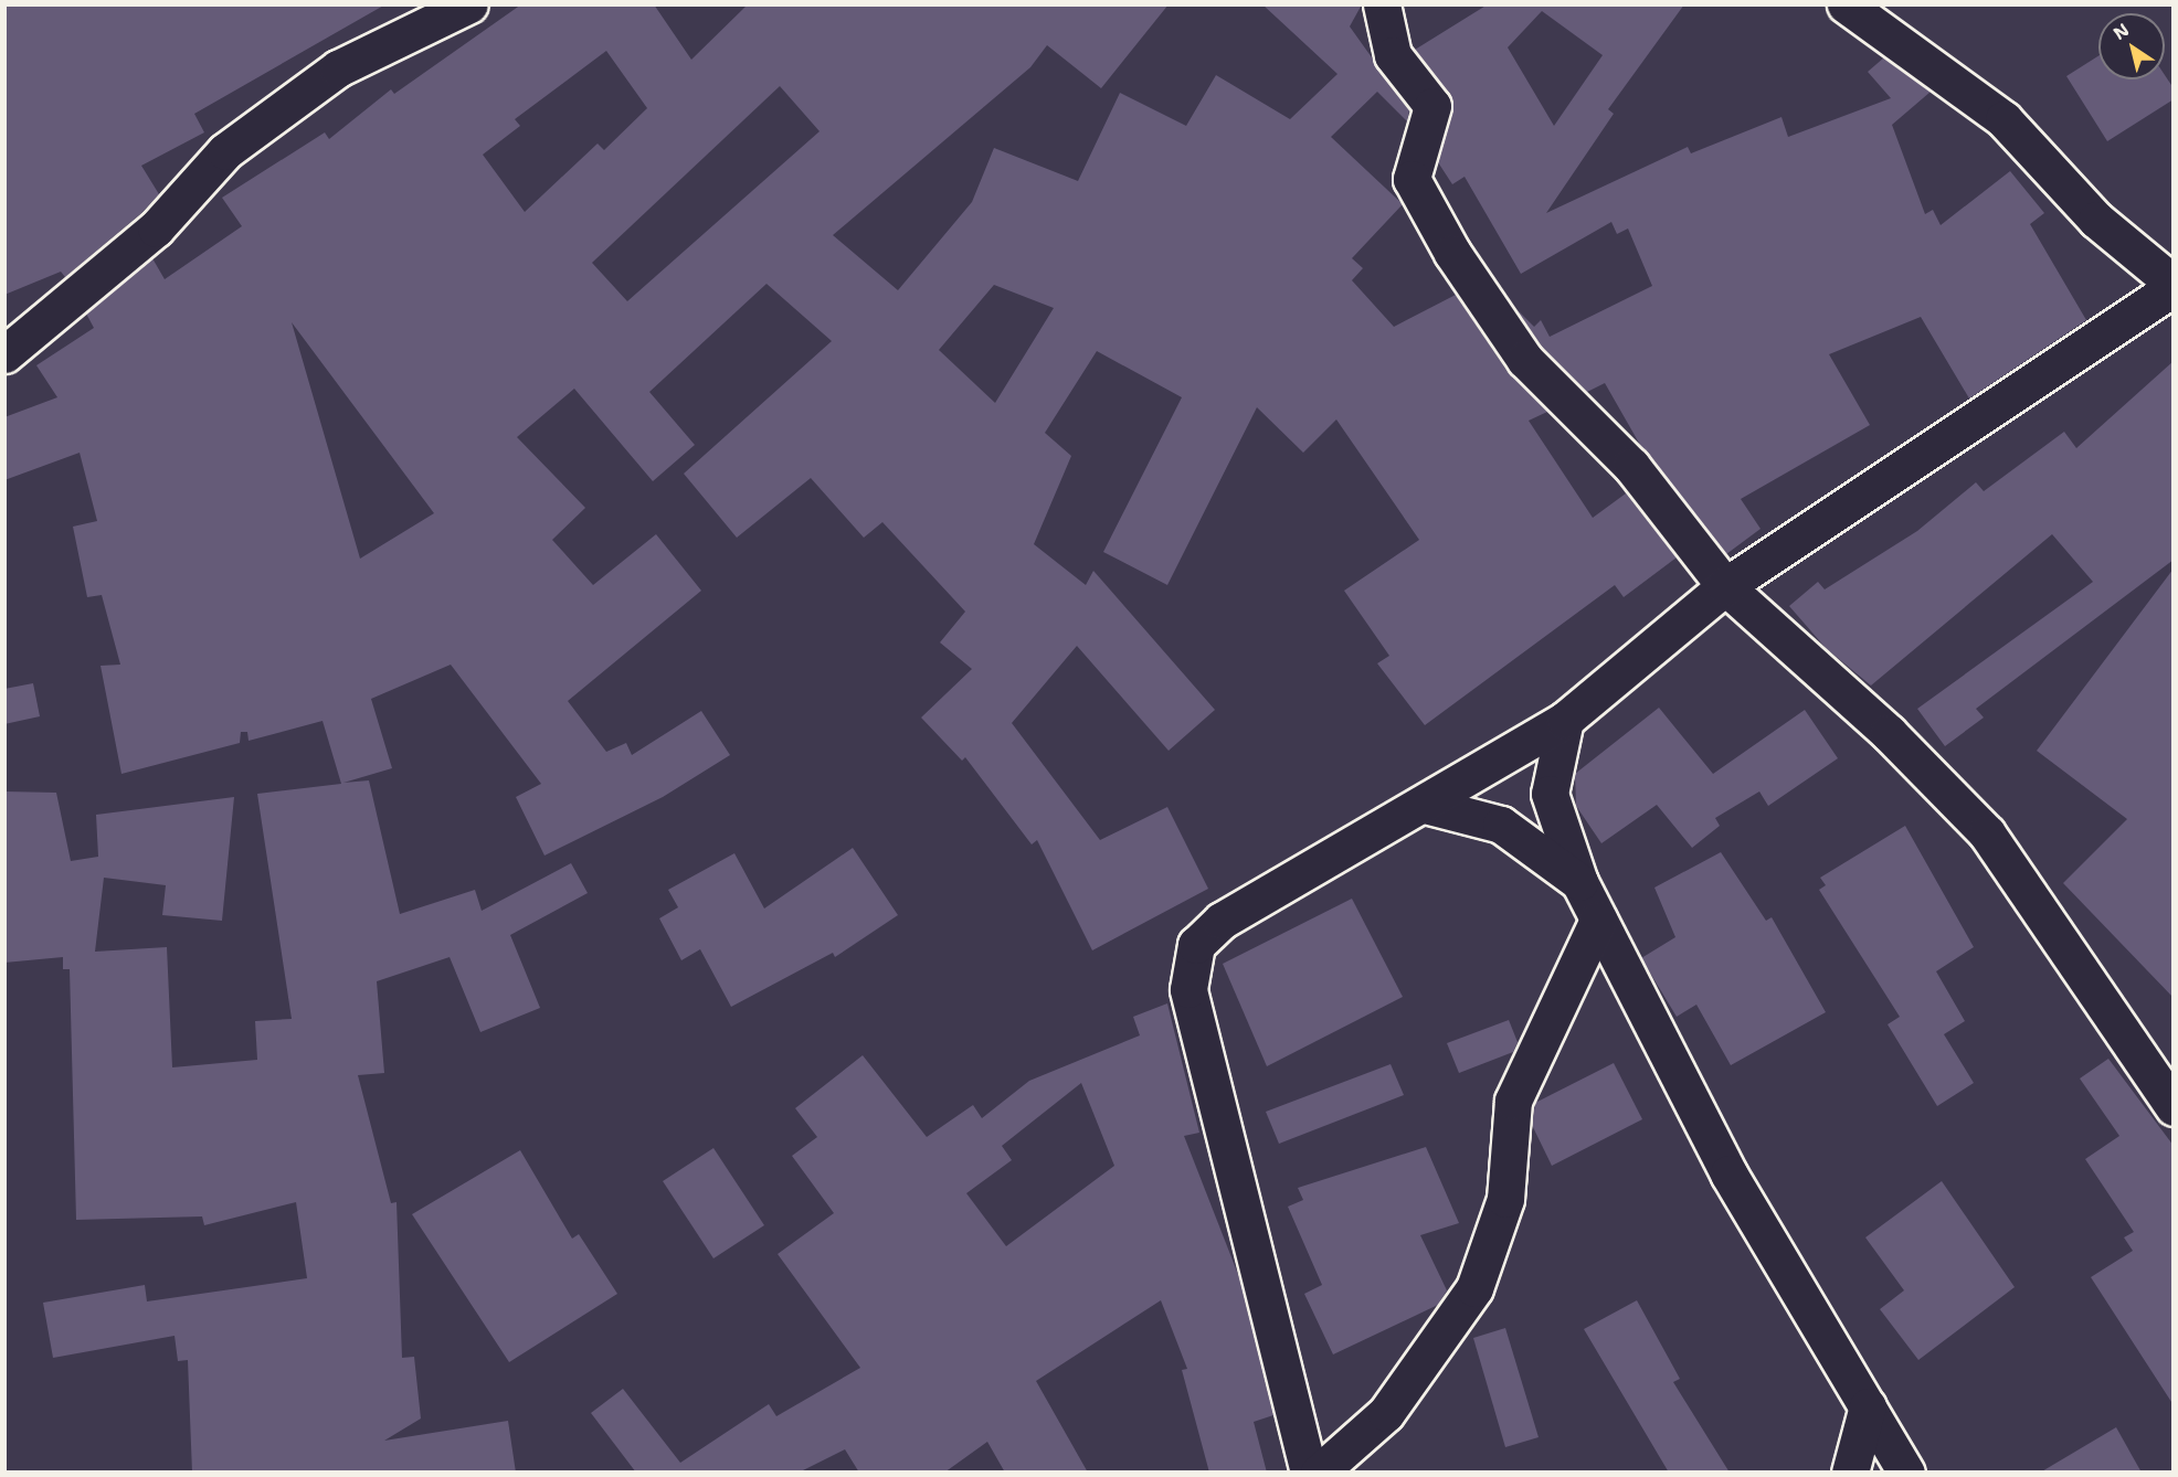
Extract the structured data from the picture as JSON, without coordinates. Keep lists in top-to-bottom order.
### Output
{
  "north": "top left"
}
